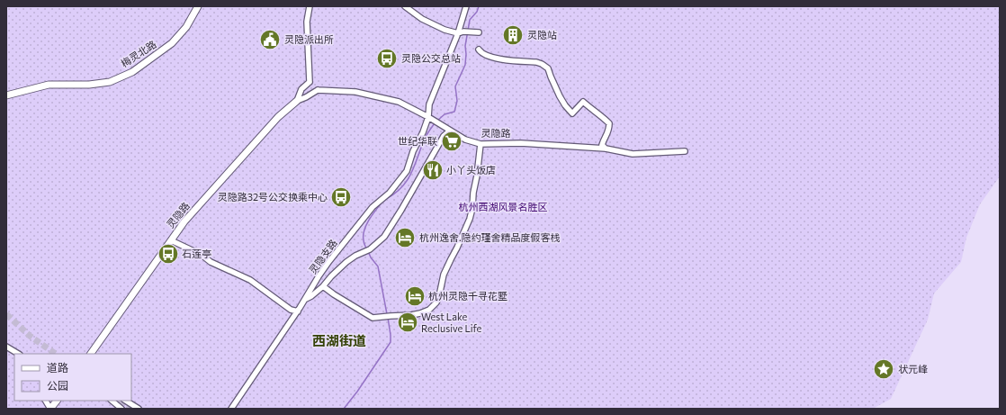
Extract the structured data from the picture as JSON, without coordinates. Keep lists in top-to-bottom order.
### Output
{
  "streets": {
    "main road": ["梅灵北路", "灵隐路"],
    "street": ["灵隐支路"]
  },
  "crossings": [
    ["灵隐路", "灵隐支路"]
  ],
  "districts": ["西湖街道"],
  "parks": ["杭州西湖风景名胜区"],
  "places": {
    "building": ["灵隐站"],
    "public building": ["灵隐派出所"],
    "bus stop": ["灵隐公交总站", "灵隐路32号公交换乘中心", "石莲亭"],
    "supermarket": ["世纪华联"],
    "restaurant": ["小丫头饭店"],
    "hotel": ["杭州逸舍.隐约瑾舍精品度假客栈", "杭州灵隐千寻花墅", "West Lake Reclusive Life"],
    "place": ["状元峰"]
  },
  "legend": ["道路", "公园"]
}
